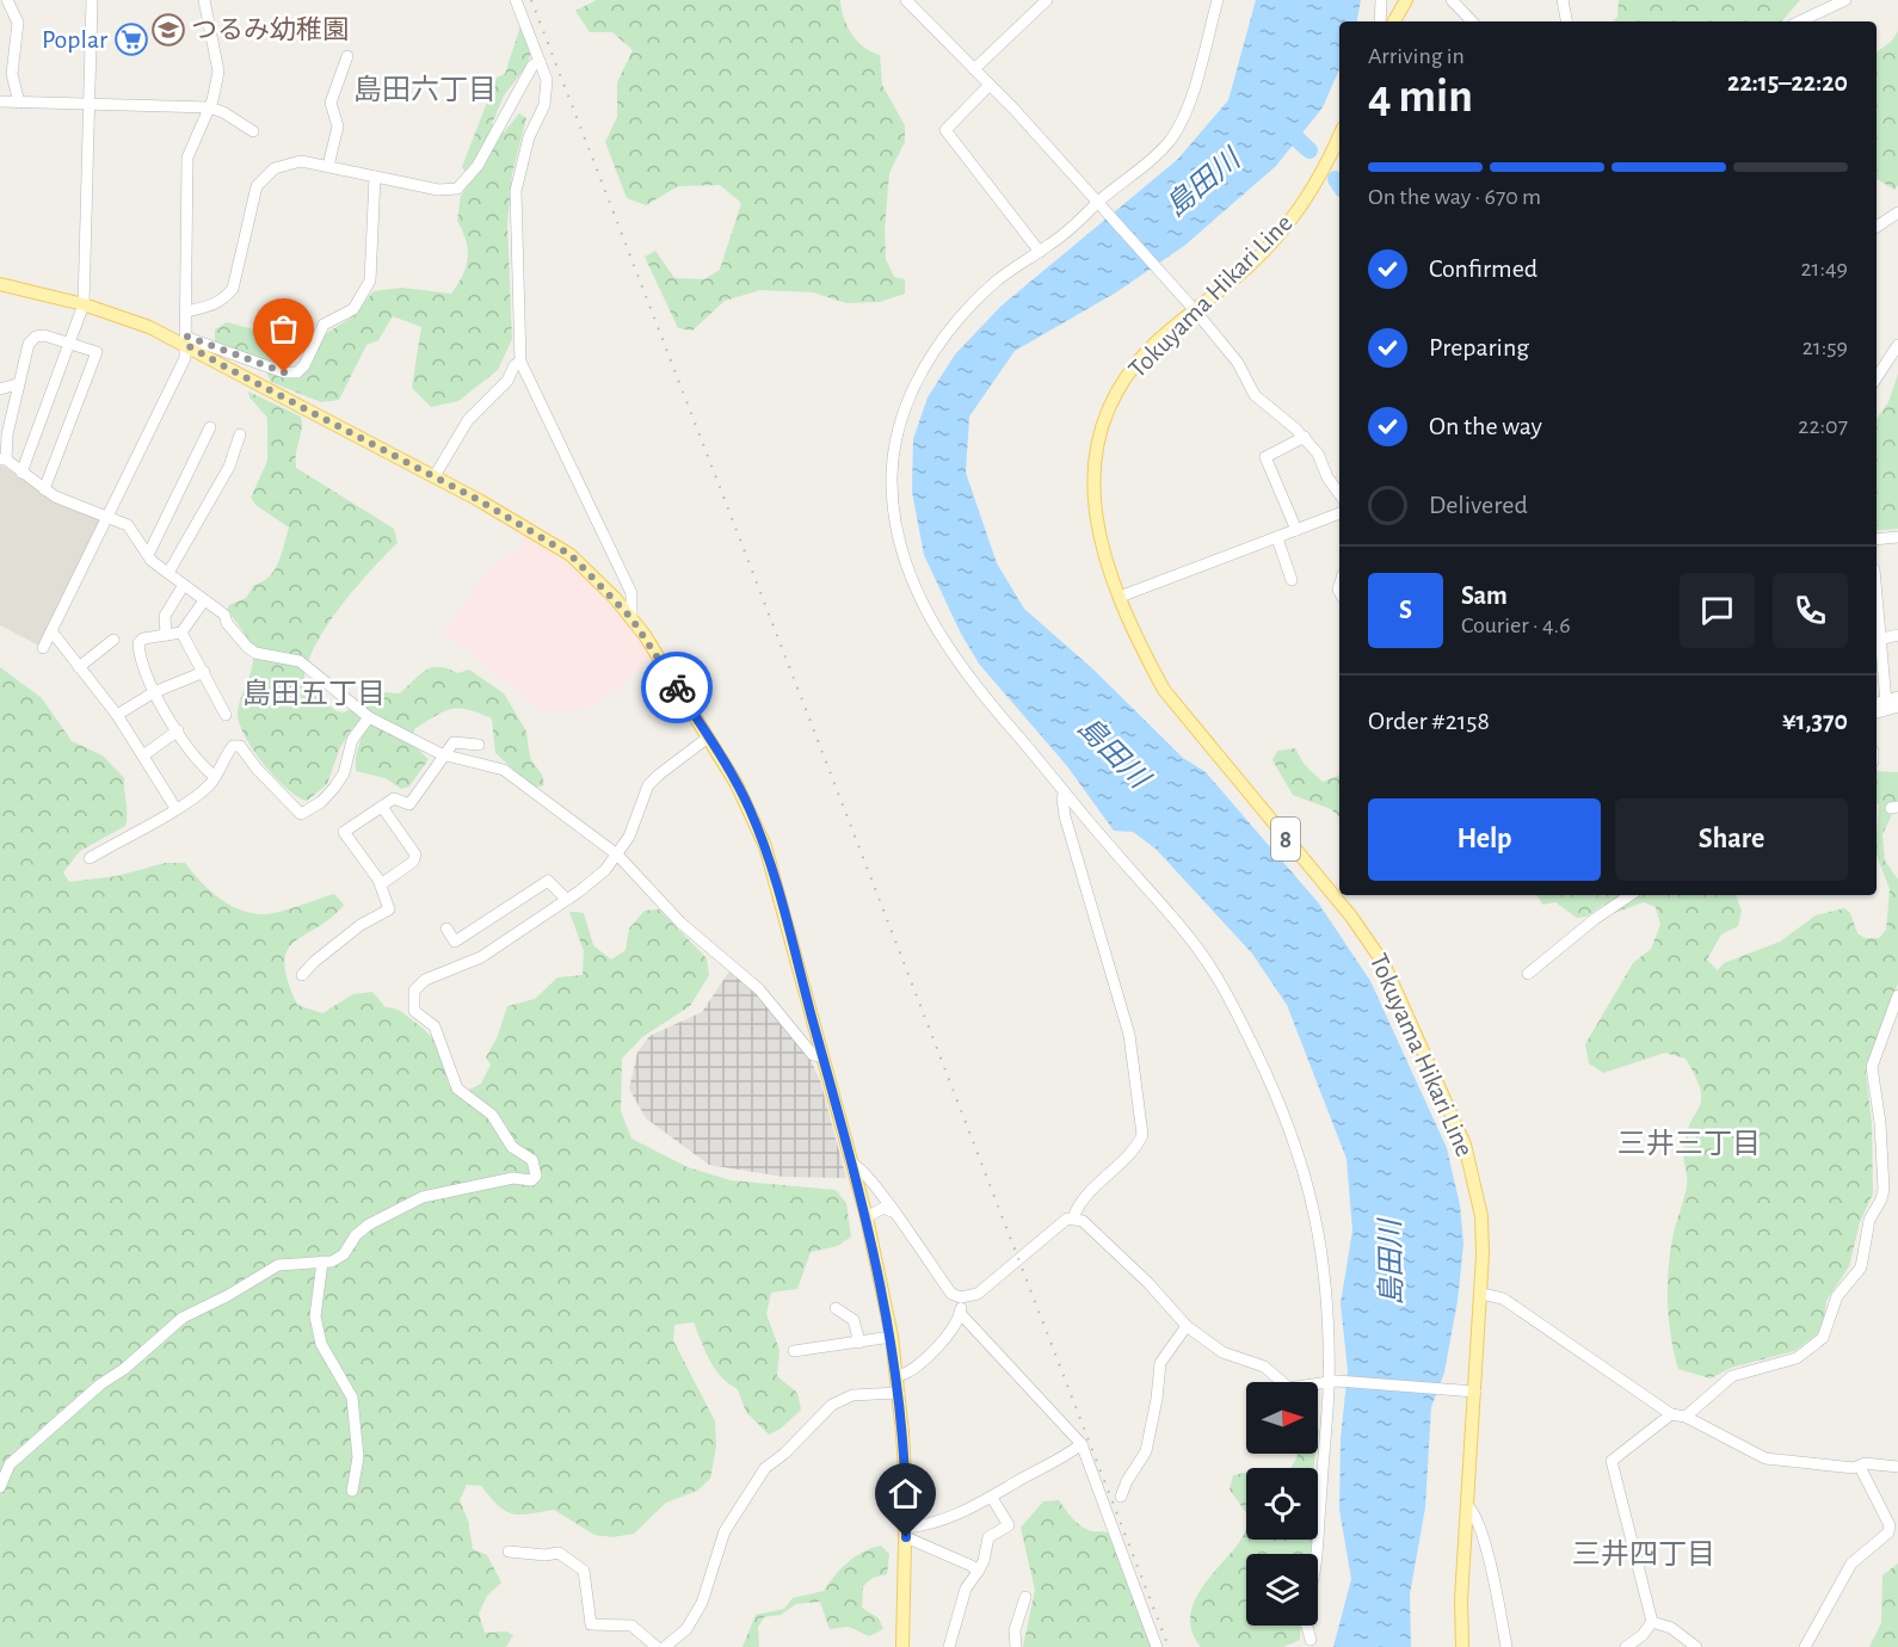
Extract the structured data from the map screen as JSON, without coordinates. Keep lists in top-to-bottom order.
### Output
{
  "streets": {
    "main road": ["Tokuyama Hikari Line", "8"]
  },
  "districts": [
    "島田六丁目",
    "島田五丁目",
    "三井三丁目",
    "三井四丁目"
  ],
  "water": ["島田川"],
  "places": {
    "school or university": ["つるみ幼稚園"],
    "supermarket": ["Poplar"]
  },
  "north": "right",
  "page": {
    "heading": ["4 min", "Arriving in", "22:15–22:20"],
    "panel": [
      "Sam",
      "Courier · 4.6",
      "Order #2158",
      "¥1,370"
    ],
    "bar": "On the way · 670 m",
    "list": [
      ["Confirmed", "21:49"],
      ["Preparing", "21:59"],
      ["On the way", "22:07"],
      "Delivered"
    ],
    "round": "S",
    "buttons": ["Help", "Share"]
  }
}
